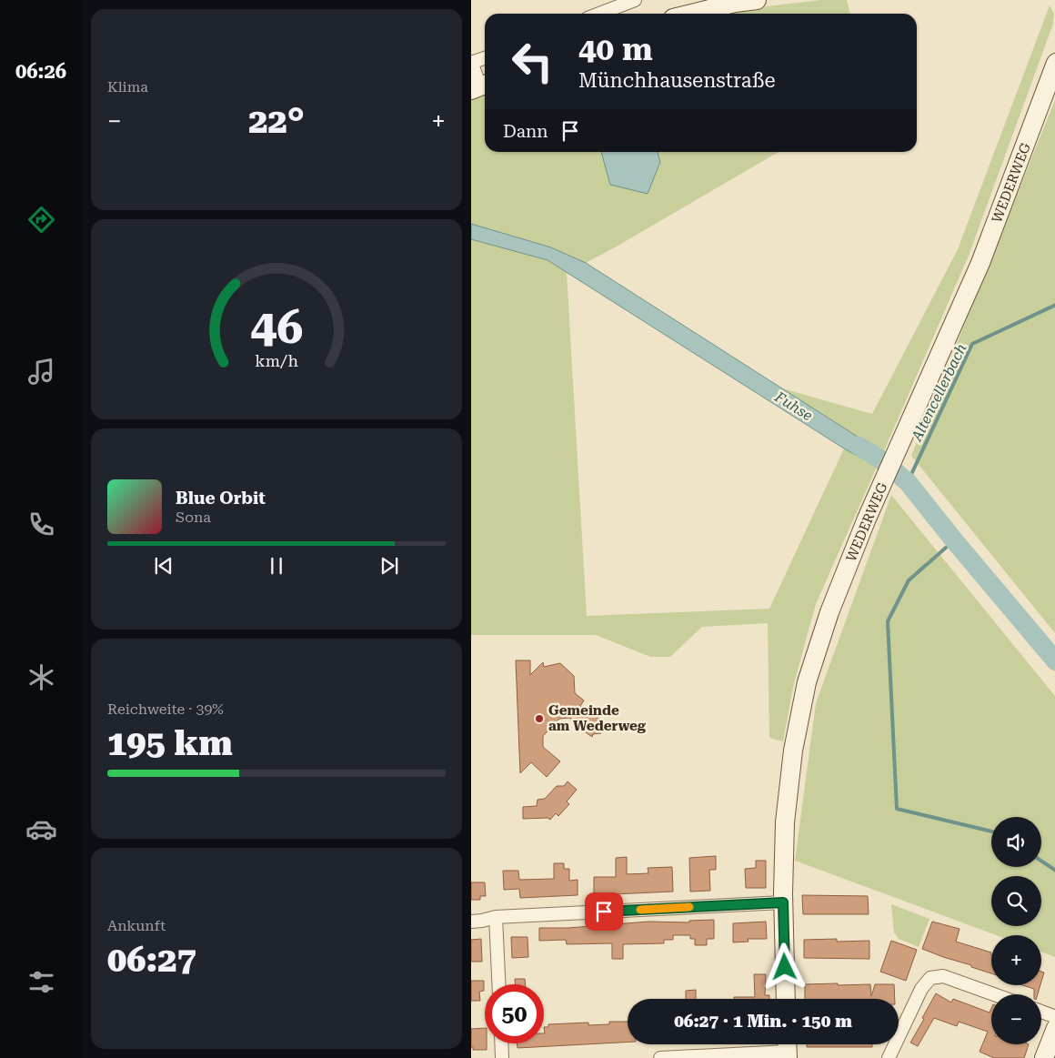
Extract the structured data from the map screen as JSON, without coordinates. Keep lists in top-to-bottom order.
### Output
{
  "streets": {
    "main road": ["WEDERWEG"]
  },
  "water": ["Altencellerbach", "Fuhse"],
  "places": ["Gemeinde am Wederweg"],
  "page": {
    "tabs": "06:26",
    "tile": [
      "Klima",
      ["Reichweite · 39%", "195 km"],
      ["Ankunft", "06:27"]
    ],
    "turn": ["40 m", "Münchhausenstraße"],
    "heat": ["−", "22°", "+"],
    "then": "Dann",
    "song": ["Blue Orbit", "Sona"],
    "map_buttons": ["+", "−"],
    "limit": "50",
    "trip": "06:27 · 1 Min. · 150 m",
    "gauge": ["46", "km/h"]
  }
}
